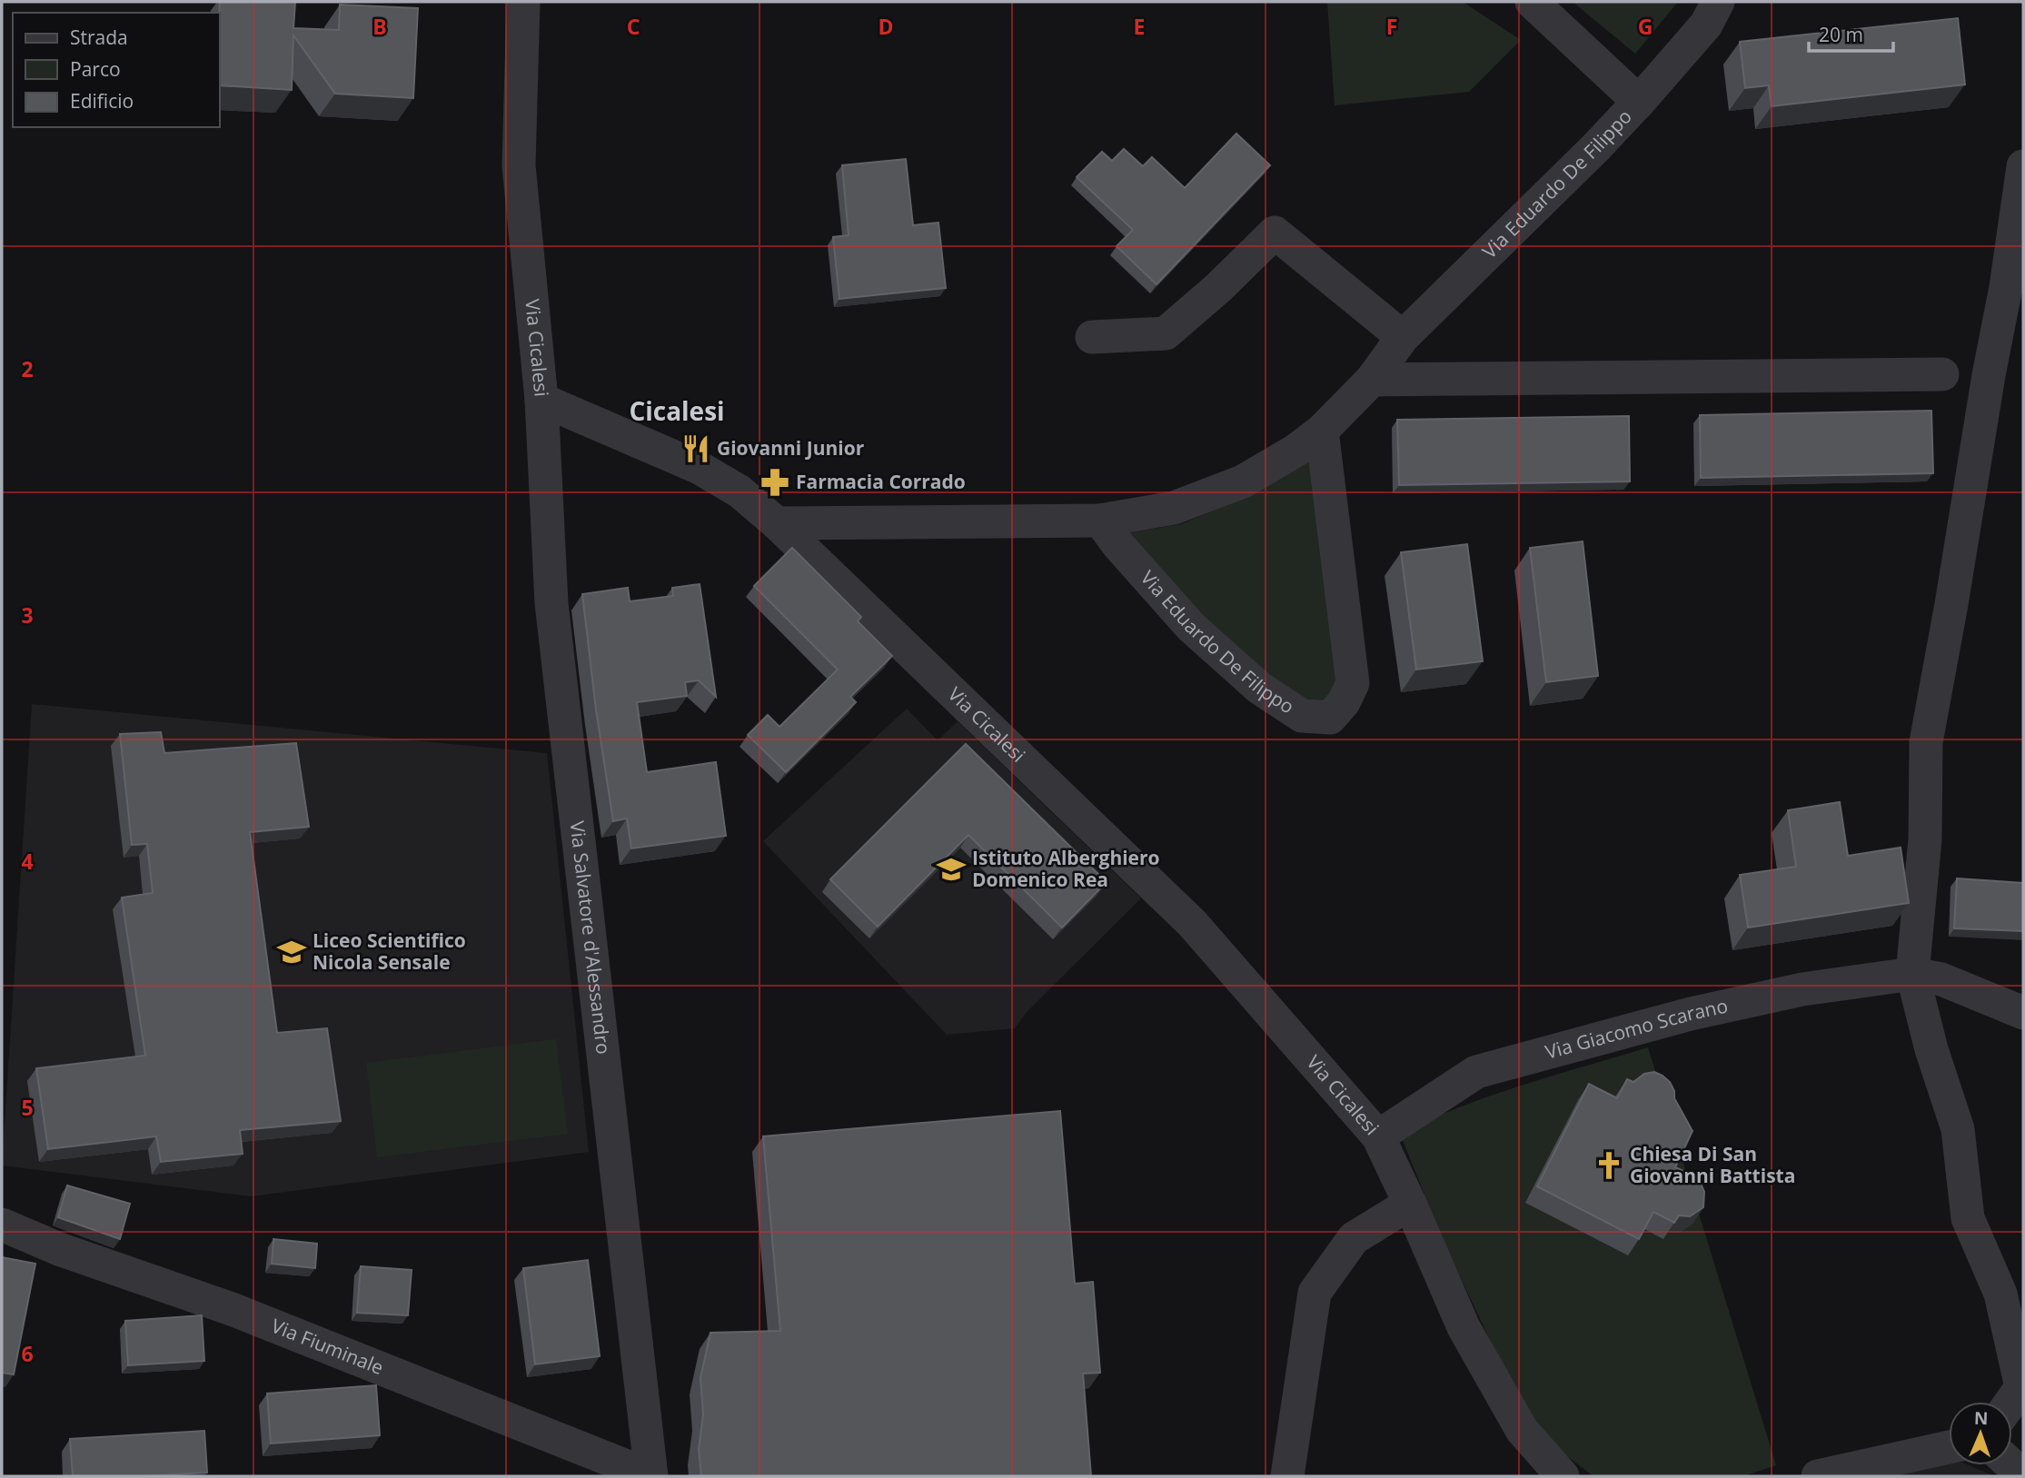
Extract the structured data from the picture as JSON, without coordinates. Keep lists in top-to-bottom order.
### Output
{
  "streets": {
    "street": [
      "Via Eduardo De Filippo",
      "Via Cicalesi",
      "Via Salvatore d'Alessandro",
      "Via Giacomo Scarano",
      "Via Fiuminale"
    ]
  },
  "crossings": [
    ["Via Eduardo De Filippo", "Via Cicalesi"],
    ["Via Cicalesi", "Via Salvatore d'Alessandro"],
    ["Via Cicalesi", "Via Giacomo Scarano"],
    ["Via Salvatore d'Alessandro", "Via Fiuminale"]
  ],
  "districts": ["Cicalesi"],
  "places": {
    "restaurant": ["Giovanni Junior"],
    "pharmacy": ["Farmacia Corrado"],
    "school or university": ["Istituto Alberghiero Domenico Rea", "Liceo Scientifico Nicola Sensale"],
    "church": ["Chiesa Di San Giovanni Battista"]
  },
  "legend": ["Strada", "Parco", "Edificio"],
  "scale_bar": "20 m",
  "north": "top",
  "grid": {
    "columns": [
      "B",
      "C",
      "D",
      "E",
      "F",
      "G"
    ],
    "rows": [
      "2",
      "3",
      "4",
      "5",
      "6"
    ]
  }
}
